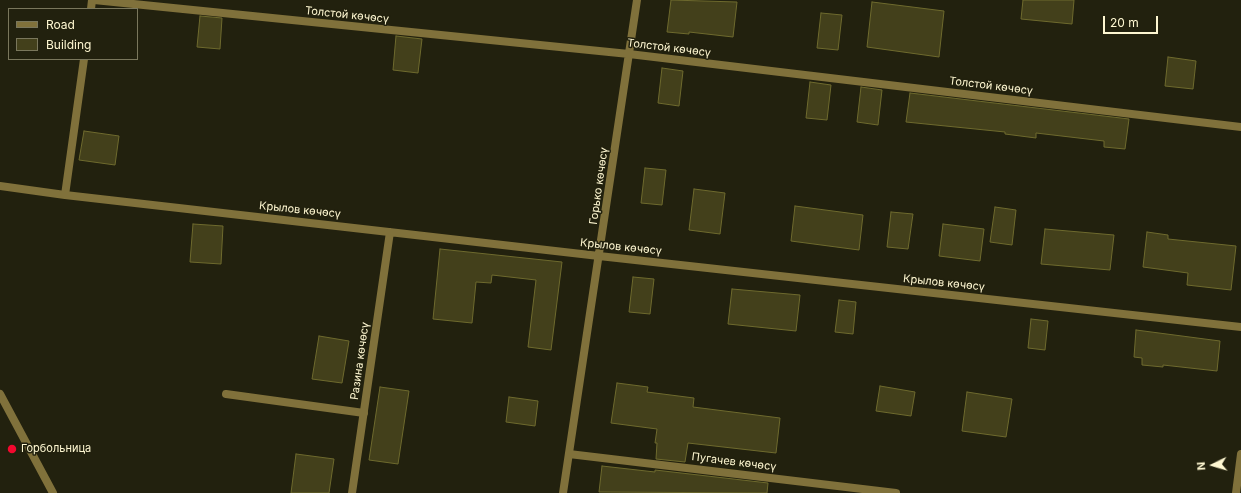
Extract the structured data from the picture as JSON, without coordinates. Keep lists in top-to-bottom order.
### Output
{
  "streets": {
    "street": [
      "Толстой көчөсү",
      "Горько көчөсү",
      "Крылов көчөсү",
      "Разина көчөсү",
      "Пугачев көчөсү"
    ]
  },
  "crossings": [
    ["Толстой көчөсү", "Горько көчөсү"],
    ["Горько көчөсү", "Крылов көчөсү"],
    ["Горько көчөсү", "Пугачев көчөсү"],
    ["Крылов көчөсү", "Разина көчөсү"]
  ],
  "places": ["Горбольница"],
  "legend": ["Road", "Building"],
  "scale_bar": "20 m",
  "north": "left"
}
